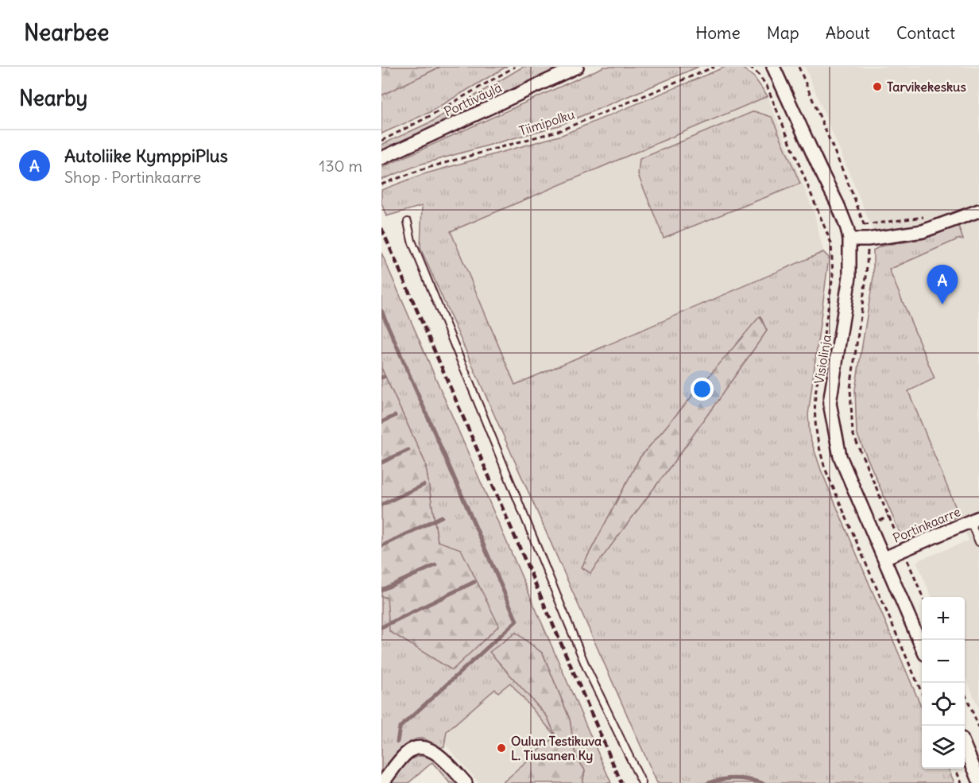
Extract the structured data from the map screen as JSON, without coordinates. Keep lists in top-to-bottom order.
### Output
{
  "streets": {
    "street": ["Porttiväylä", "Visiolinja", "Portinkaarre"],
    "path": ["Tiimipolku"]
  },
  "crossings": [
    ["Visiolinja", "Portinkaarre"]
  ],
  "places": ["Tarvikekeskus", "Oulun Testikuva L. Tiusanen Ky"],
  "page": {
    "header": "Nearbee",
    "nav": [
      "Home",
      "Map",
      "About",
      "Contact"
    ],
    "heading": "Nearby",
    "list": [
      {
        "mark": "A",
        "name": "Autoliike KymppiPlus",
        "note": "Shop · Portinkaarre",
        "value": "130 m"
      }
    ],
    "pins": "A",
    "map_buttons": ["+", "−"]
  }
}
